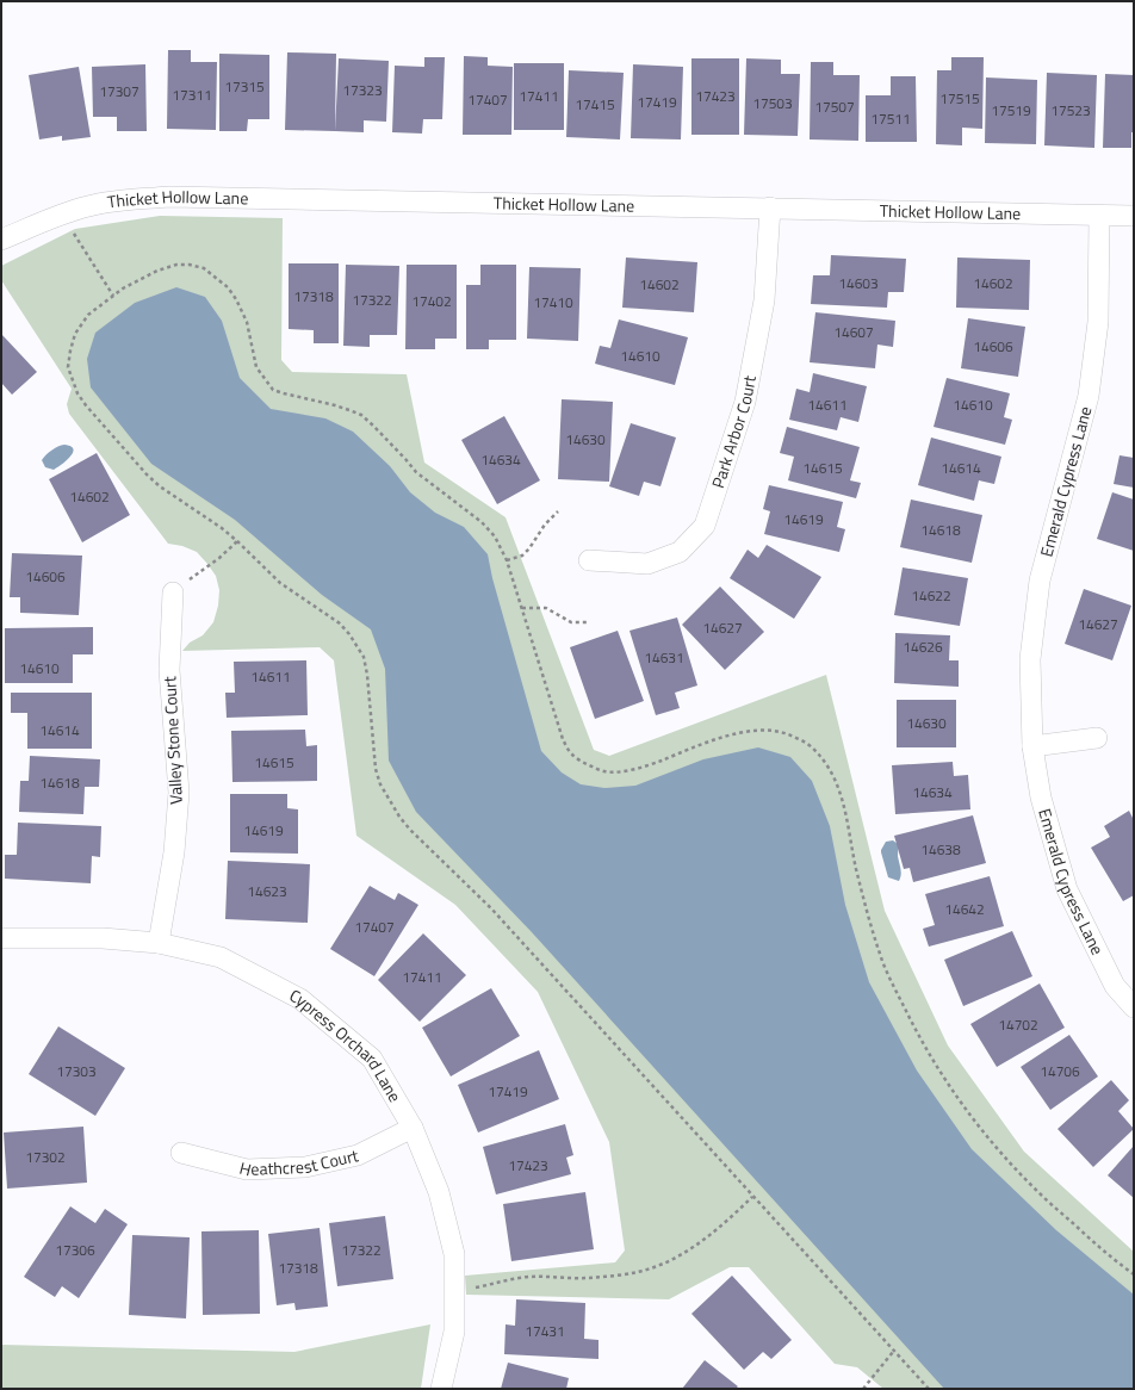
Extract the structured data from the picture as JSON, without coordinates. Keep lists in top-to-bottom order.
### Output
{
  "streets": {
    "street": [
      "Thicket Hollow Lane",
      "Park Arbor Court",
      "Emerald Cypress Lane",
      "Valley Stone Court",
      "Cypress Orchard Lane",
      "Heathcrest Court"
    ]
  },
  "crossings": [
    ["Thicket Hollow Lane", "Park Arbor Court"],
    ["Thicket Hollow Lane", "Emerald Cypress Lane"],
    ["Valley Stone Court", "Cypress Orchard Lane"],
    ["Cypress Orchard Lane", "Heathcrest Court"]
  ],
  "house_numbers": [
    "17315",
    "17323",
    "17307",
    "17311",
    "17411",
    "17423",
    "17515",
    "17407",
    "17419",
    "17503",
    "17415",
    "17507",
    "17519",
    "17523",
    "17511",
    "14603",
    "14602",
    "14602",
    "17318",
    "17322",
    "17402",
    "17410",
    "14607",
    "14606",
    "14610",
    "14611",
    "14610",
    "14630",
    "14634",
    "14615",
    "14614",
    "14602",
    "14619",
    "14618",
    "14606",
    "14622",
    "14627",
    "14627",
    "14626",
    "14631",
    "14610",
    "14611",
    "14630",
    "14614",
    "14615",
    "14618",
    "14634",
    "14619",
    "14638",
    "14623",
    "14642",
    "17407",
    "17411",
    "14702",
    "17303",
    "14706",
    "17419",
    "17302",
    "17423",
    "17306",
    "17322",
    "17318",
    "17431"
  ]
}
